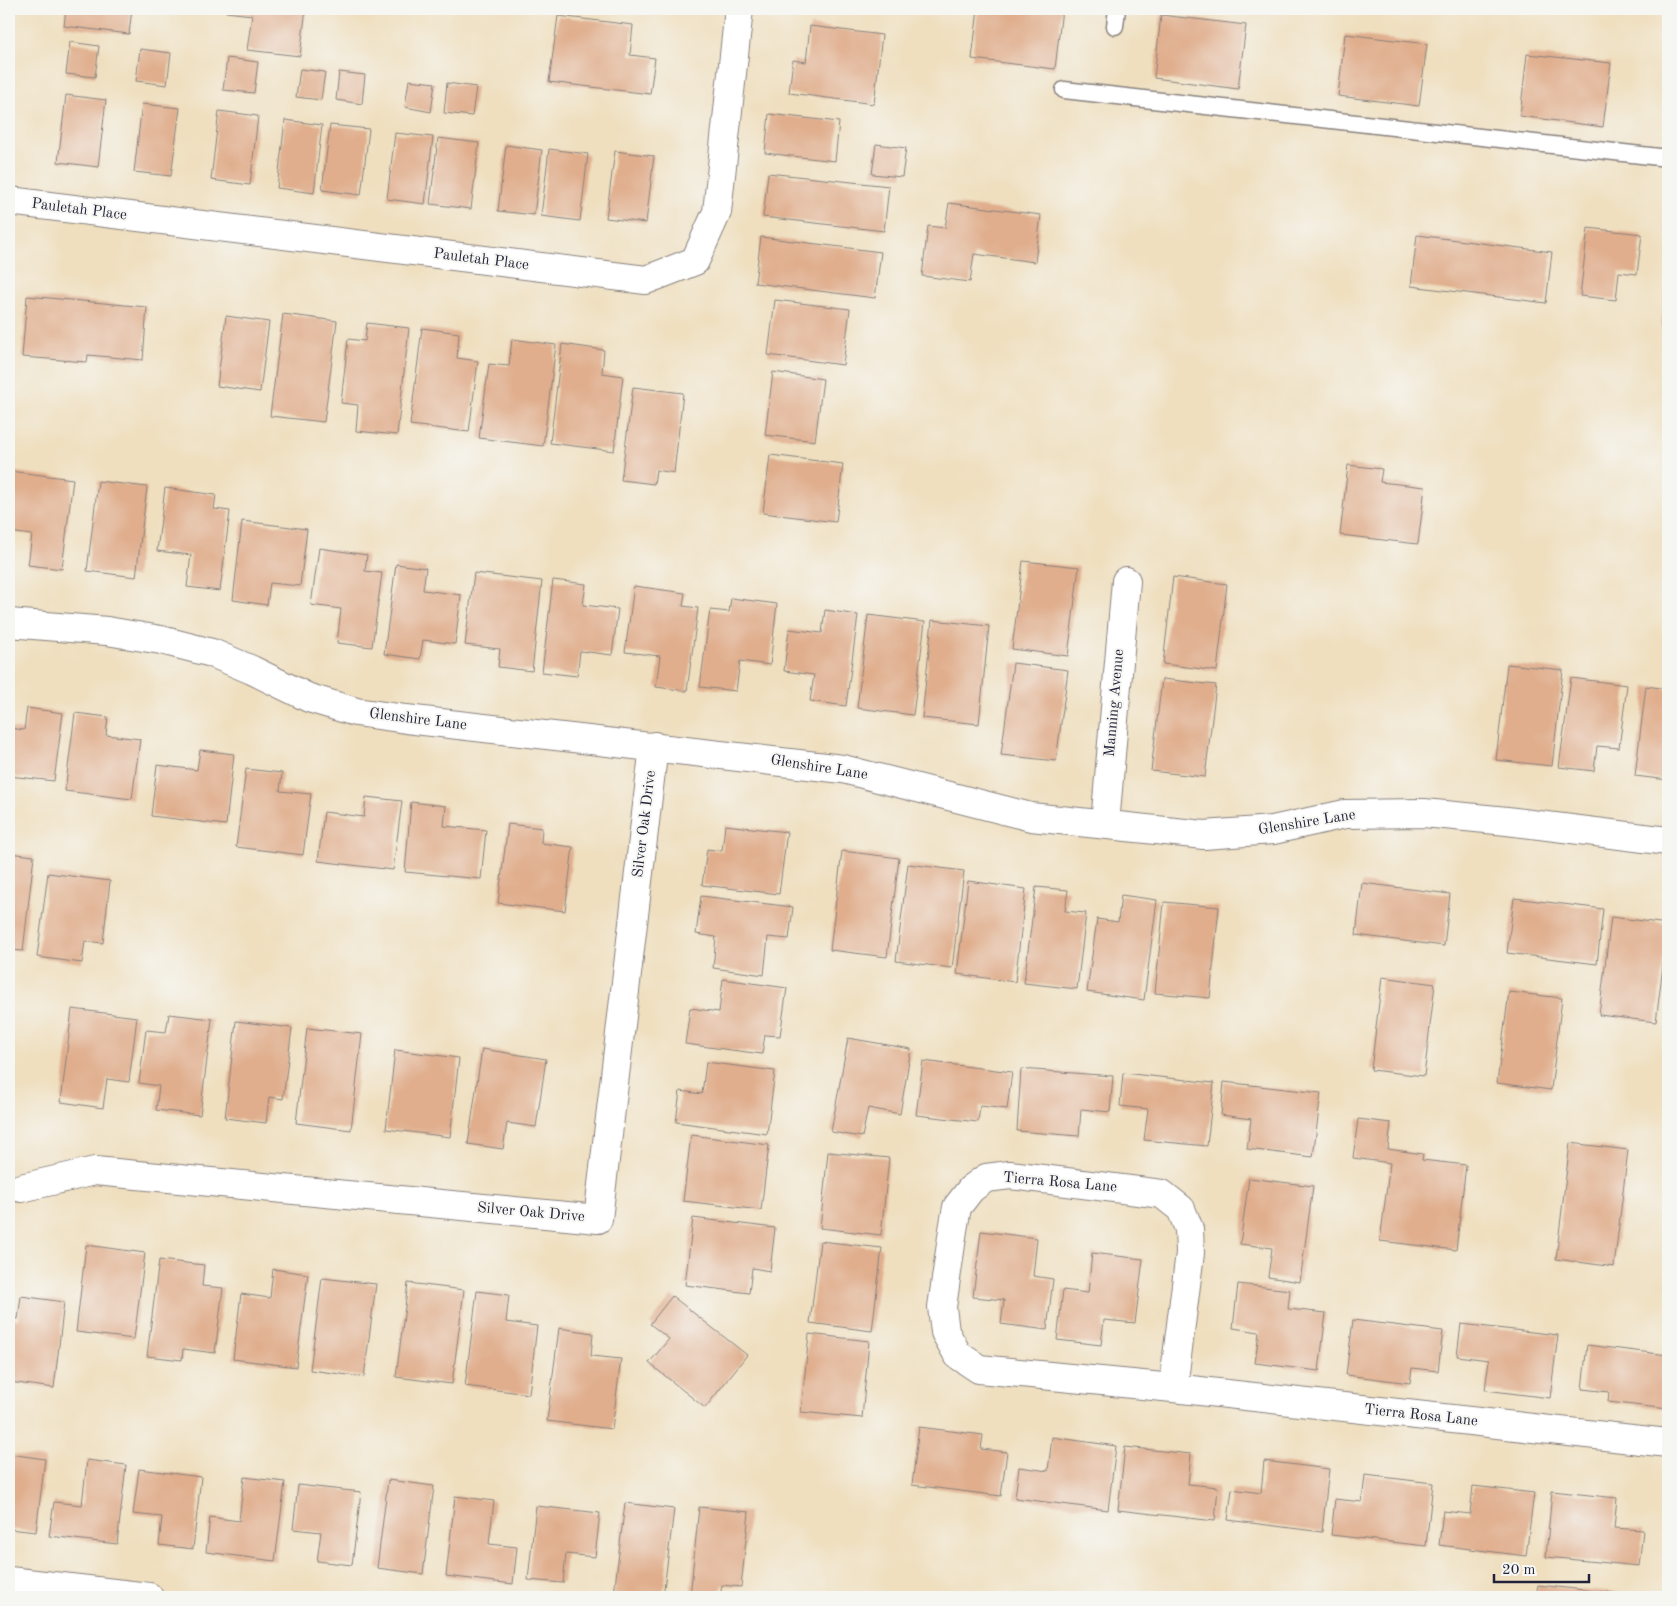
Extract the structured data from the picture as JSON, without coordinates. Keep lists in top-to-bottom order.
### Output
{
  "streets": {
    "street": [
      "Pauletah Place",
      "Manning Avenue",
      "Glenshire Lane",
      "Silver Oak Drive",
      "Tierra Rosa Lane"
    ]
  },
  "crossings": [
    ["Manning Avenue", "Glenshire Lane"],
    ["Glenshire Lane", "Silver Oak Drive"]
  ],
  "scale_bar": "20 m"
}
